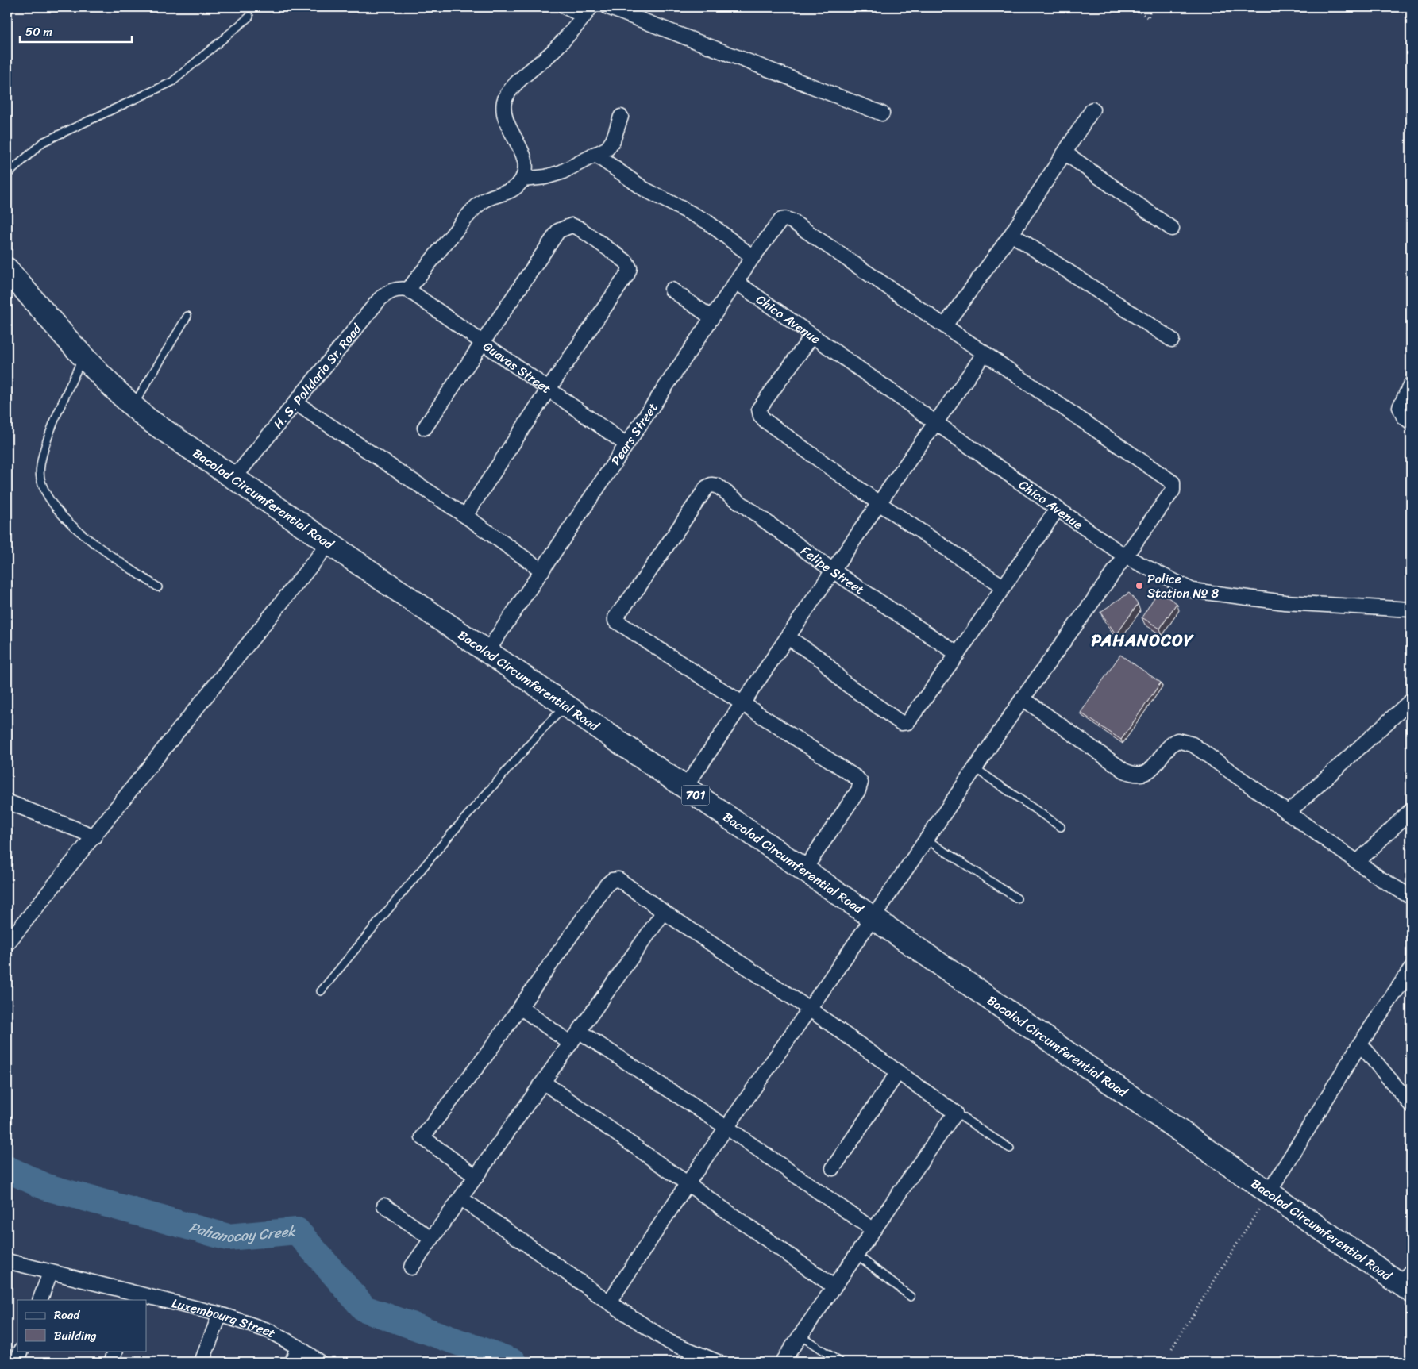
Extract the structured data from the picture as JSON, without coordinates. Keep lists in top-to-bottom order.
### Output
{
  "streets": {
    "main road": ["Bacolod Circumferential Road", "701"],
    "street": [
      "Chico Avenue",
      "Guavas Street",
      "H. S. Polidario Sr. Road",
      "Pears Street",
      "Felipe Street",
      "Luxembourg Street"
    ]
  },
  "crossings": [
    ["Chico Avenue", "Pears Street"],
    ["Guavas Street", "H. S. Polidario Sr. Road"],
    ["Guavas Street", "Pears Street"],
    ["H. S. Polidario Sr. Road", "Bacolod Circumferential Road"],
    ["Pears Street", "Bacolod Circumferential Road"]
  ],
  "districts": ["PAHANOCOY"],
  "water": ["Pahanocoy Creek"],
  "places": ["Police Station № 8"],
  "legend": ["Road", "Building"],
  "scale_bar": "50 m"
}
